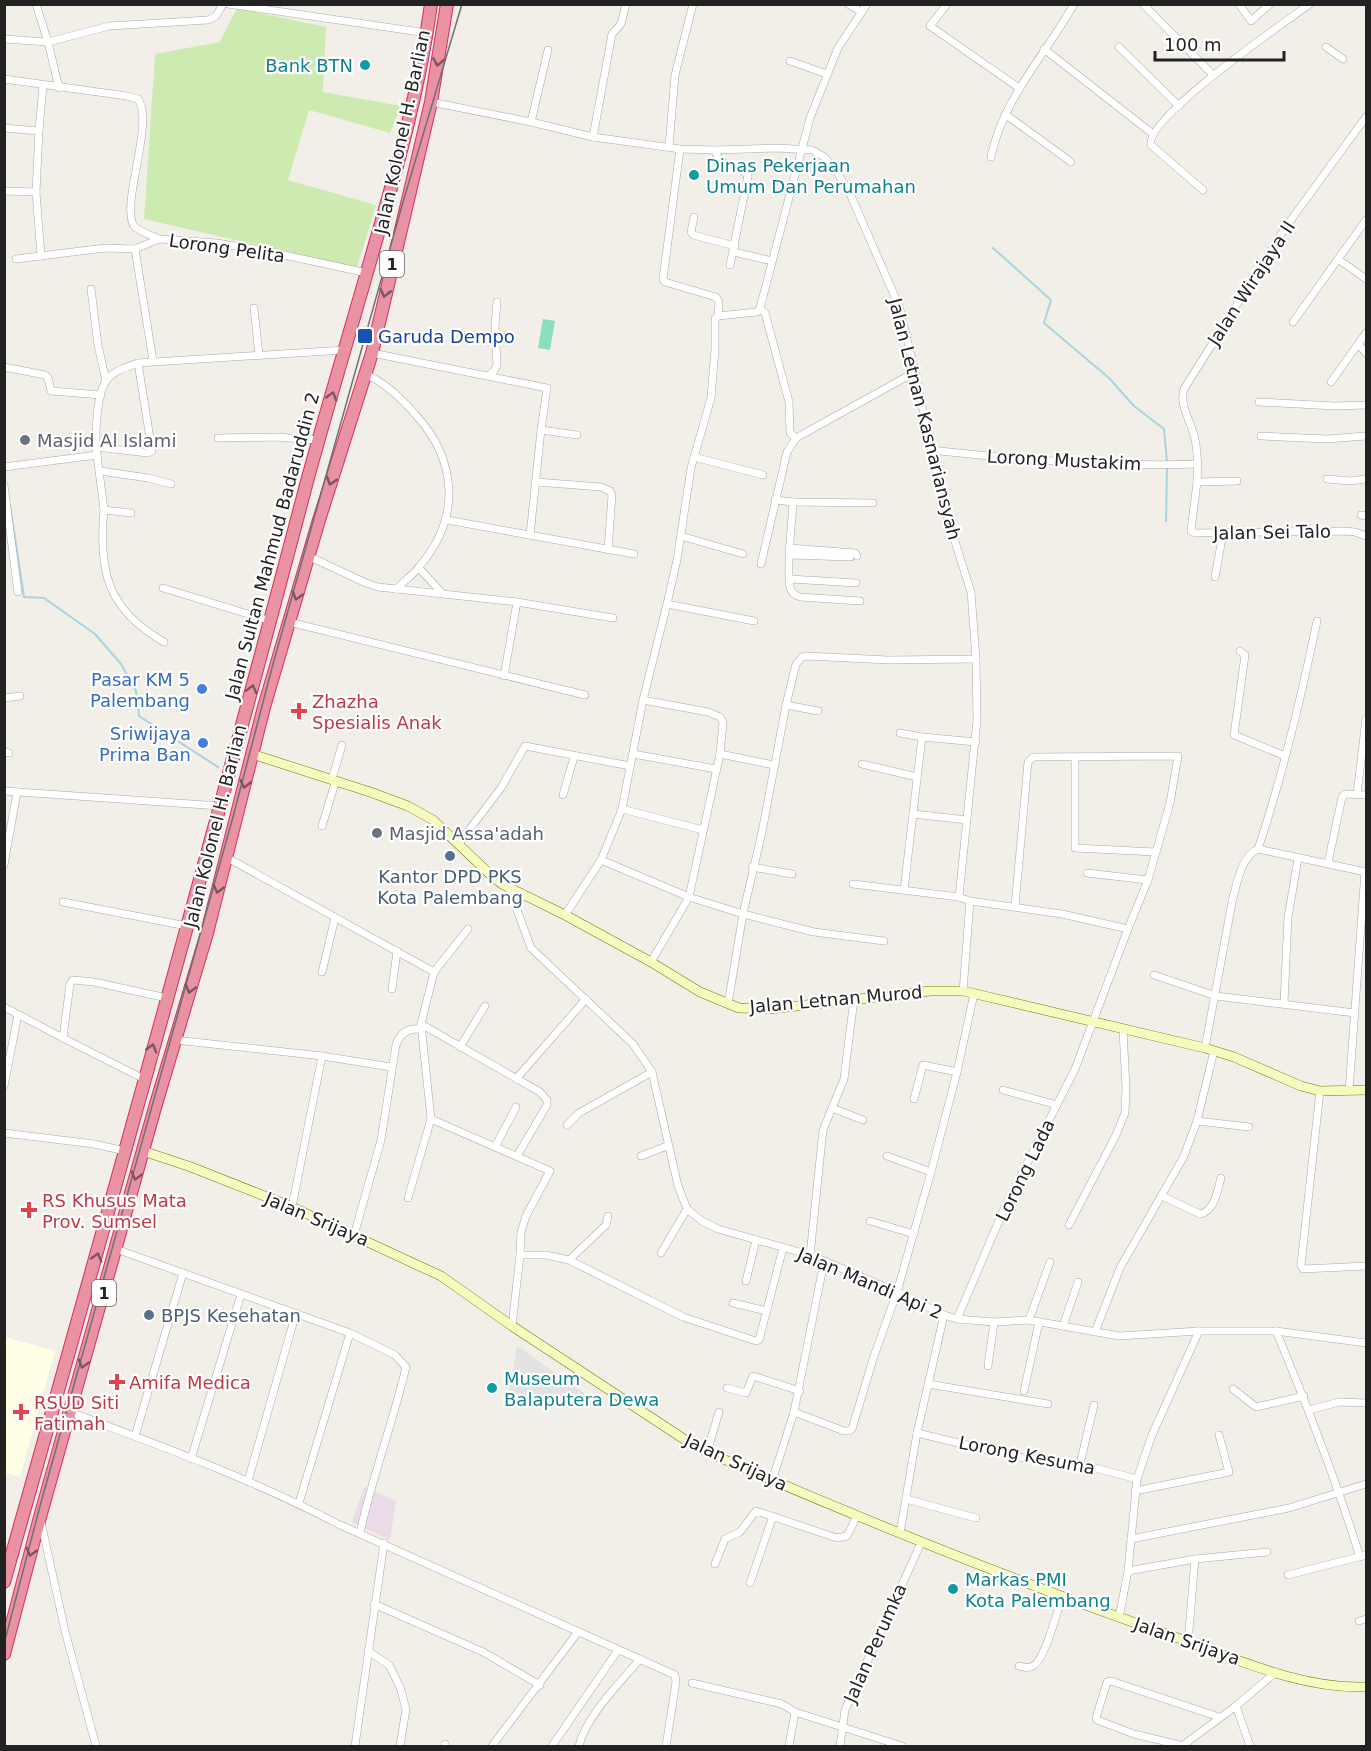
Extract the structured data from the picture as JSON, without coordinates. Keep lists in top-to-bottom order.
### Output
{
  "streets": {
    "highway": ["Jalan Kolonel H. Barlian", "1", "Jalan Sultan Mahmud Badaruddin 2"],
    "street": [
      "Lorong Pelita",
      "Jalan Wirajaya II",
      "Jalan Letnan Kasnariansyah",
      "Lorong Mustakim",
      "Jalan Sei Talo",
      "Jalan Letnan Murod",
      "Lorong Lada",
      "Jalan Srijaya",
      "Jalan Mandi Api 2",
      "Lorong Kesuma",
      "Jalan Perumka"
    ]
  },
  "crossings": [
    ["Jalan Kolonel H. Barlian", "Lorong Pelita"],
    ["Jalan Kolonel H. Barlian", "Jalan Letnan Kasnariansyah"],
    ["Jalan Kolonel H. Barlian", "Jalan Sultan Mahmud Badaruddin 2"],
    ["Jalan Kolonel H. Barlian", "Jalan Letnan Murod"],
    ["Jalan Kolonel H. Barlian", "Jalan Srijaya"],
    ["Jalan Wirajaya II", "Lorong Mustakim"],
    ["Jalan Wirajaya II", "Jalan Sei Talo"],
    ["Jalan Letnan Kasnariansyah", "Lorong Mustakim"],
    ["Lorong Mustakim", "Jalan Sei Talo"],
    ["Jalan Letnan Murod", "Lorong Lada"],
    ["Lorong Lada", "Jalan Mandi Api 2"],
    ["Jalan Srijaya", "Jalan Perumka"]
  ],
  "one_way": ["Jalan Sultan Mahmud Badaruddin 2"],
  "places": {
    "other": [
      "Bank BTN",
      "Dinas Pekerjaan Umum Dan Perumahan",
      "Masjid Al Islami",
      "Pasar KM 5 Palembang",
      "Sriwijaya Prima Ban",
      "Masjid Assa'adah",
      "Kantor DPD PKS Kota Palembang",
      "BPJS Kesehatan",
      "Museum Balaputera Dewa",
      "Markas PMI Kota Palembang"
    ],
    "transit": ["Garuda Dempo"],
    "health": [
      "Zhazha Spesialis Anak",
      "RS Khusus Mata Prov. Sumsel",
      "Amifa Medica",
      "RSUD Siti Fatimah"
    ]
  },
  "scale_bar": "100 m"
}
